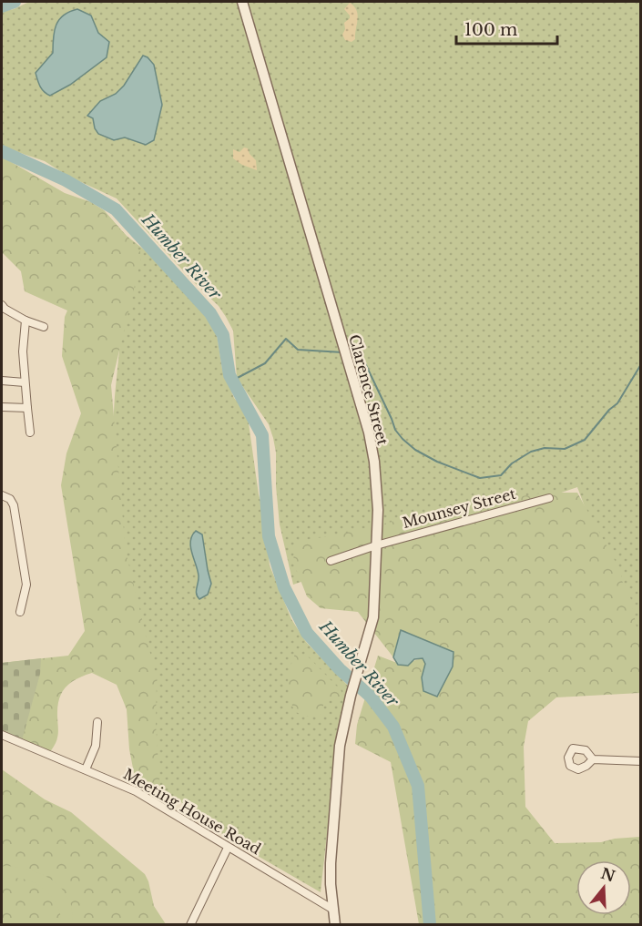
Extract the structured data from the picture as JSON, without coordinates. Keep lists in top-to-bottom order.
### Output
{
  "streets": {
    "street": ["Clarence Street", "Mounsey Street", "Meeting House Road"]
  },
  "crossings": [
    ["Clarence Street", "Mounsey Street"],
    ["Clarence Street", "Meeting House Road"]
  ],
  "water": ["Humber River"],
  "scale_bar": "100 m",
  "north": "top"
}
